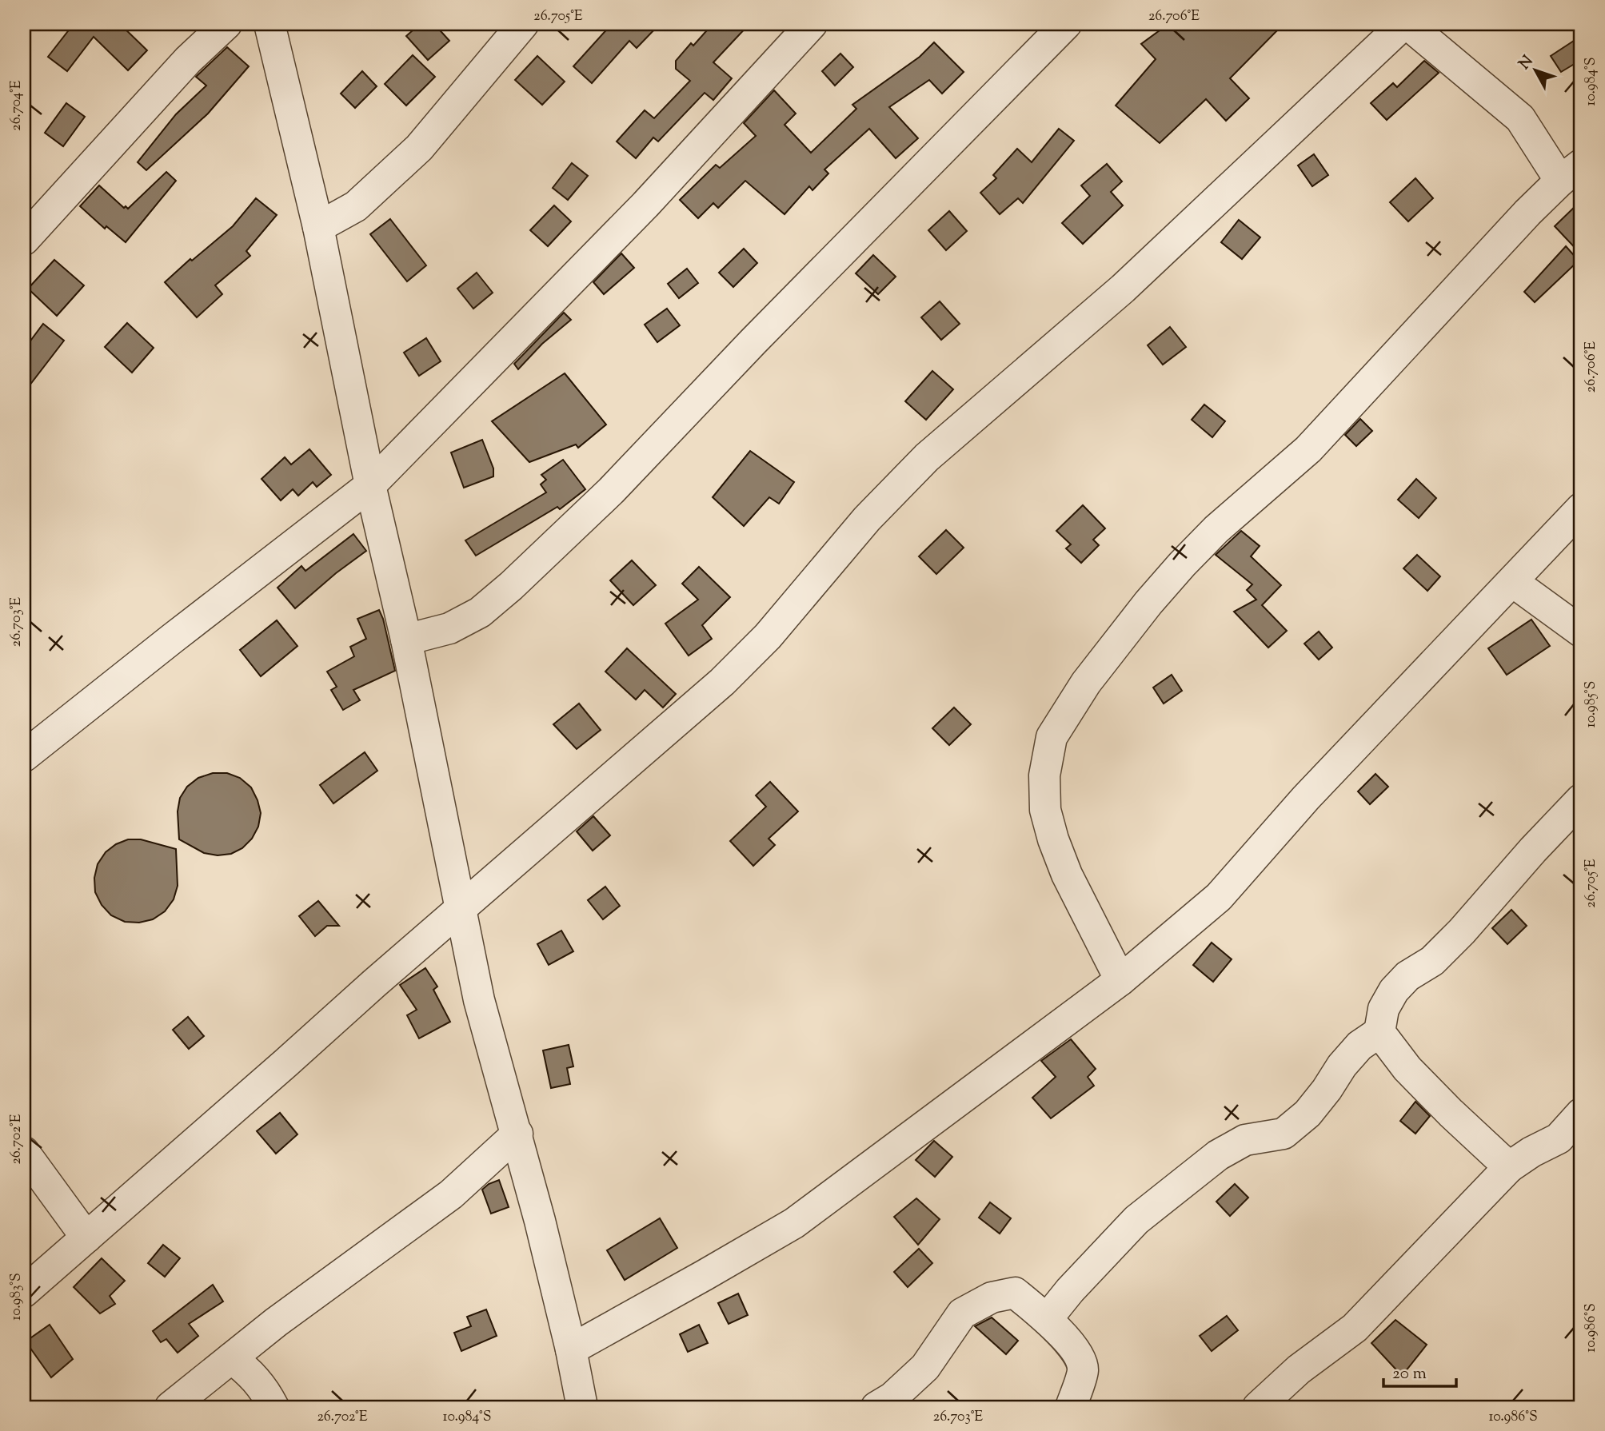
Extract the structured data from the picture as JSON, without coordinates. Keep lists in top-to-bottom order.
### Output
{
  "scale_bar": "20 m",
  "north": "top left",
  "coordinates": [
    "26.705°E",
    "26.706°E",
    "10.984°S",
    "26.704°E",
    "26.703°E",
    "10.985°S",
    "26.702°E",
    "10.983°S",
    "10.986°S"
  ]
}
